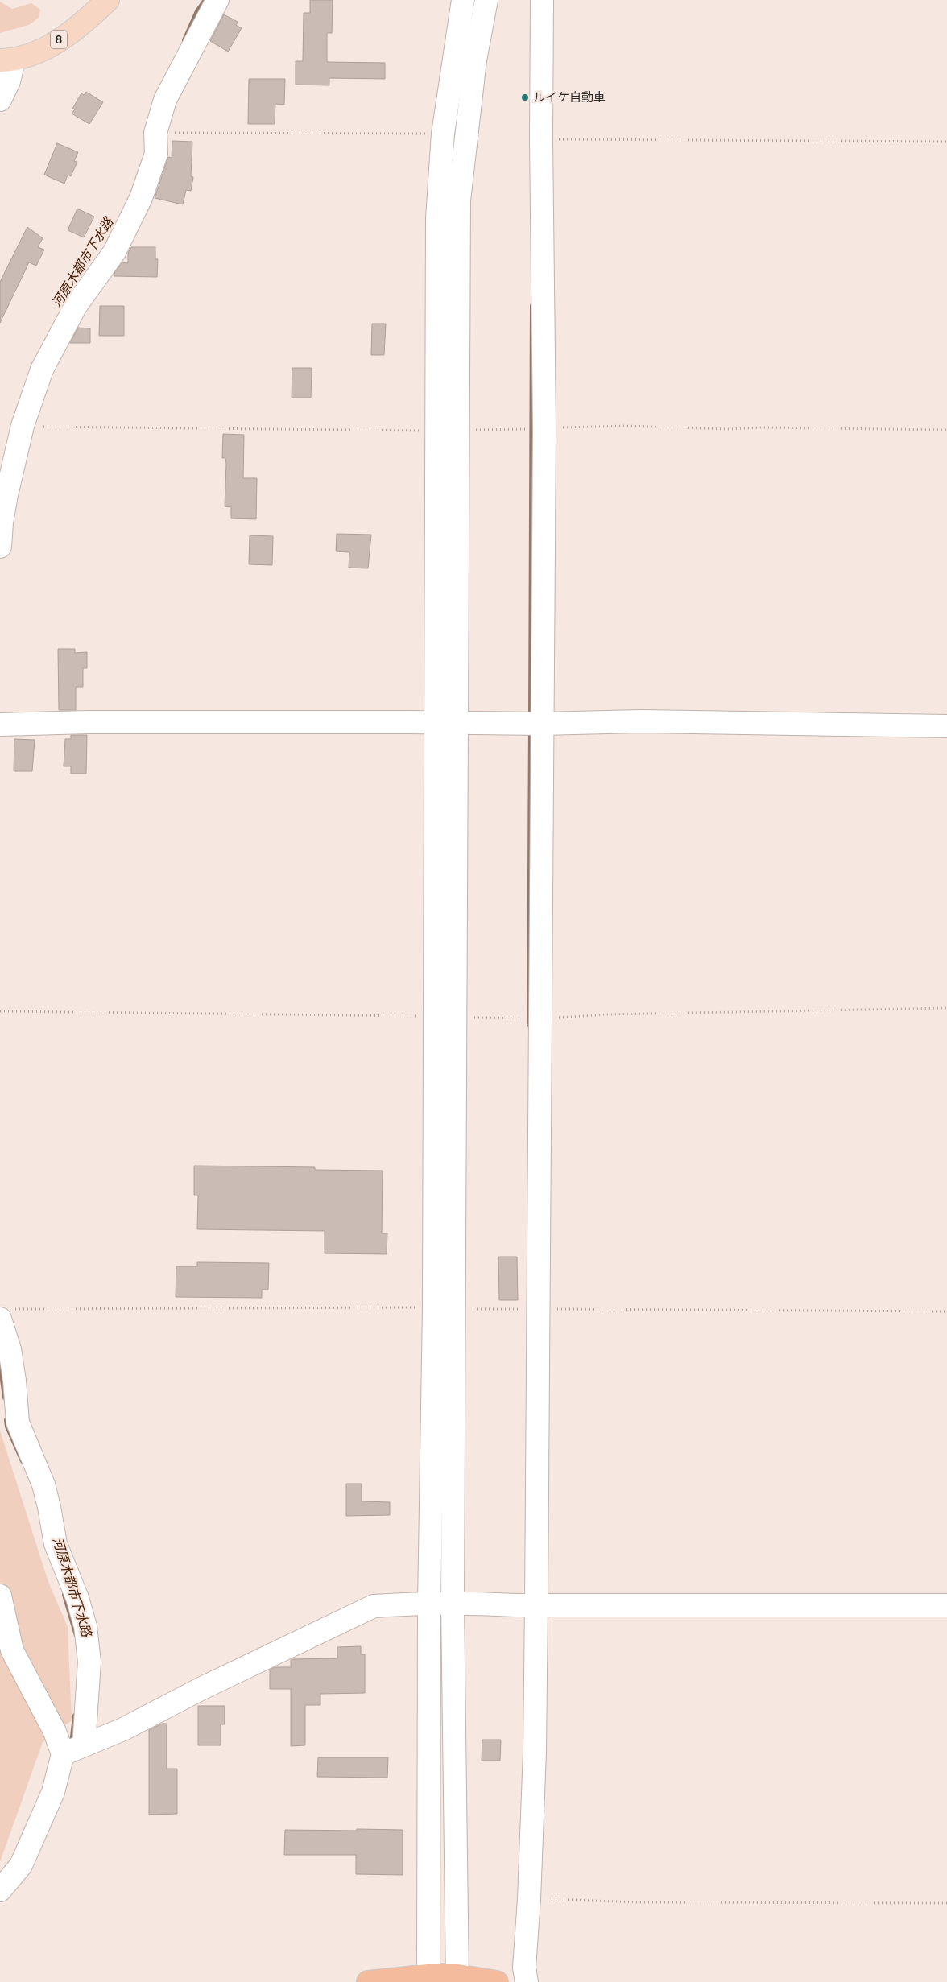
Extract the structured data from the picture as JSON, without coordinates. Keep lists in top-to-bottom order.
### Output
{
  "streets": {
    "main road": ["8"]
  },
  "water": ["河原木都市下水路"],
  "places": ["ルイケ自動車"]
}
